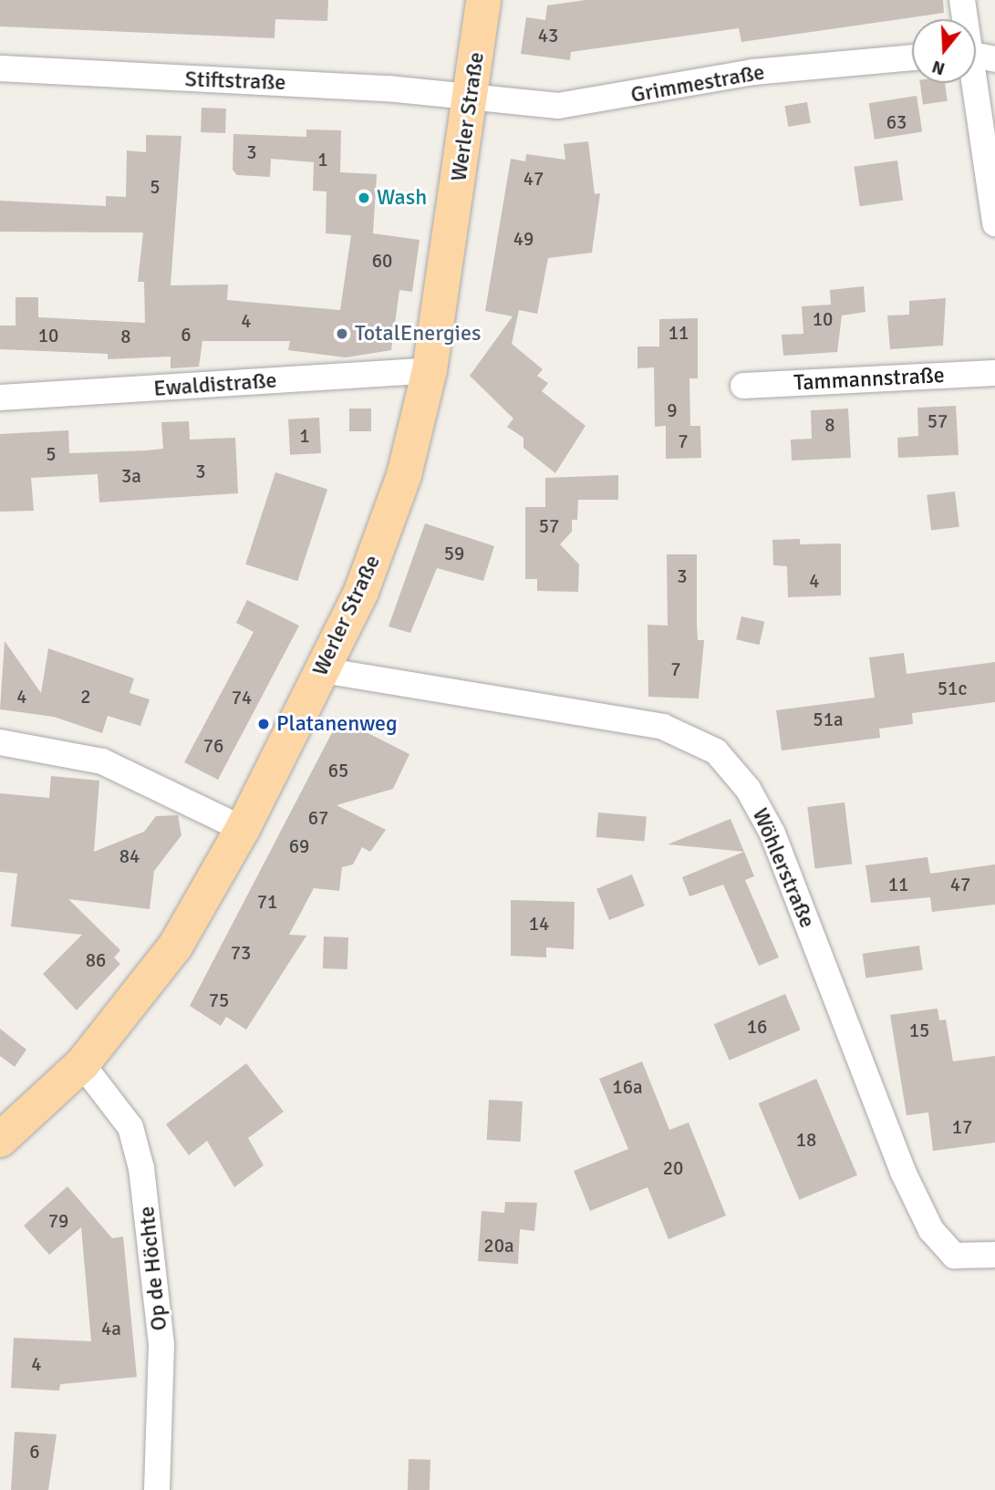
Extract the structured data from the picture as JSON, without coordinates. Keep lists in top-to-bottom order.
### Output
{
  "streets": {
    "main road": ["Werler Straße"],
    "street": [
      "Stiftstraße",
      "Grimmestraße",
      "Tammannstraße",
      "Ewaldistraße",
      "Wöhlerstraße",
      "Op de Höchte"
    ]
  },
  "crossings": [
    ["Stiftstraße", "Grimmestraße"],
    ["Stiftstraße", "Werler Straße"],
    ["Grimmestraße", "Werler Straße"],
    ["Werler Straße", "Ewaldistraße"],
    ["Werler Straße", "Wöhlerstraße"],
    ["Werler Straße", "Op de Höchte"]
  ],
  "places": ["Wash", "TotalEnergies", "Platanenweg"],
  "house_numbers": [
    "43",
    "63",
    "3",
    "1",
    "47",
    "5",
    "49",
    "60",
    "10",
    "4",
    "11",
    "6",
    "10",
    "8",
    "9",
    "57",
    "8",
    "1",
    "7",
    "5",
    "3",
    "3a",
    "57",
    "59",
    "3",
    "4",
    "7",
    "51c",
    "4",
    "2",
    "74",
    "51a",
    "76",
    "65",
    "67",
    "69",
    "84",
    "11",
    "47",
    "71",
    "14",
    "73",
    "86",
    "75",
    "16",
    "15",
    "16a",
    "17",
    "18",
    "20",
    "79",
    "20a",
    "4a",
    "4",
    "6"
  ],
  "north": "bottom"
}
